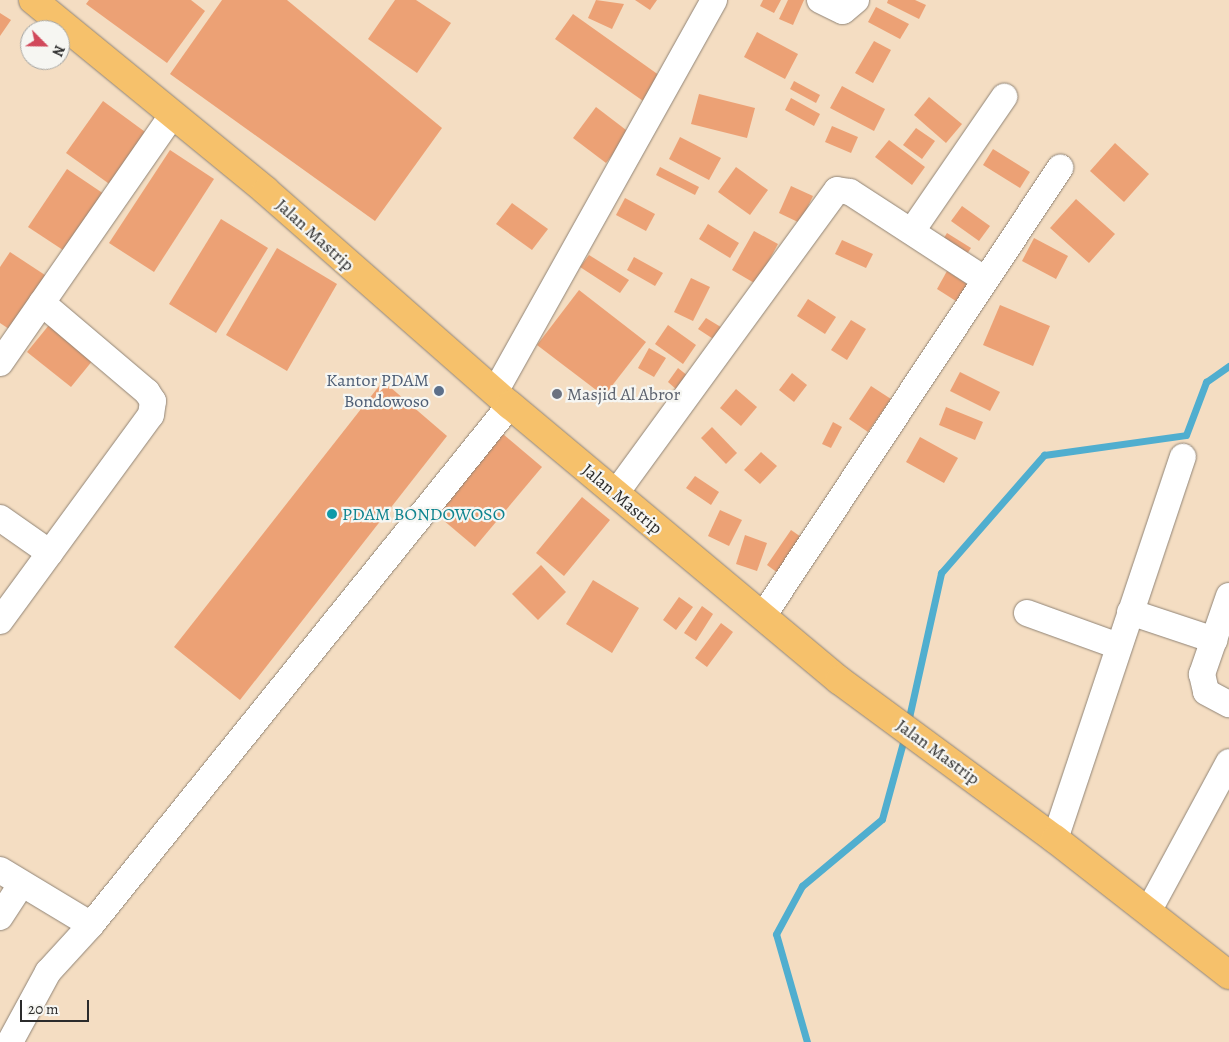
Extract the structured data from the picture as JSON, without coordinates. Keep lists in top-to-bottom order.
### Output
{
  "streets": {
    "main road": ["Jalan Mastrip"]
  },
  "places": ["Kantor PDAM Bondowoso", "Masjid Al Abror", "PDAM BONDOWOSO"],
  "scale_bar": "20 m",
  "north": "bottom right"
}
